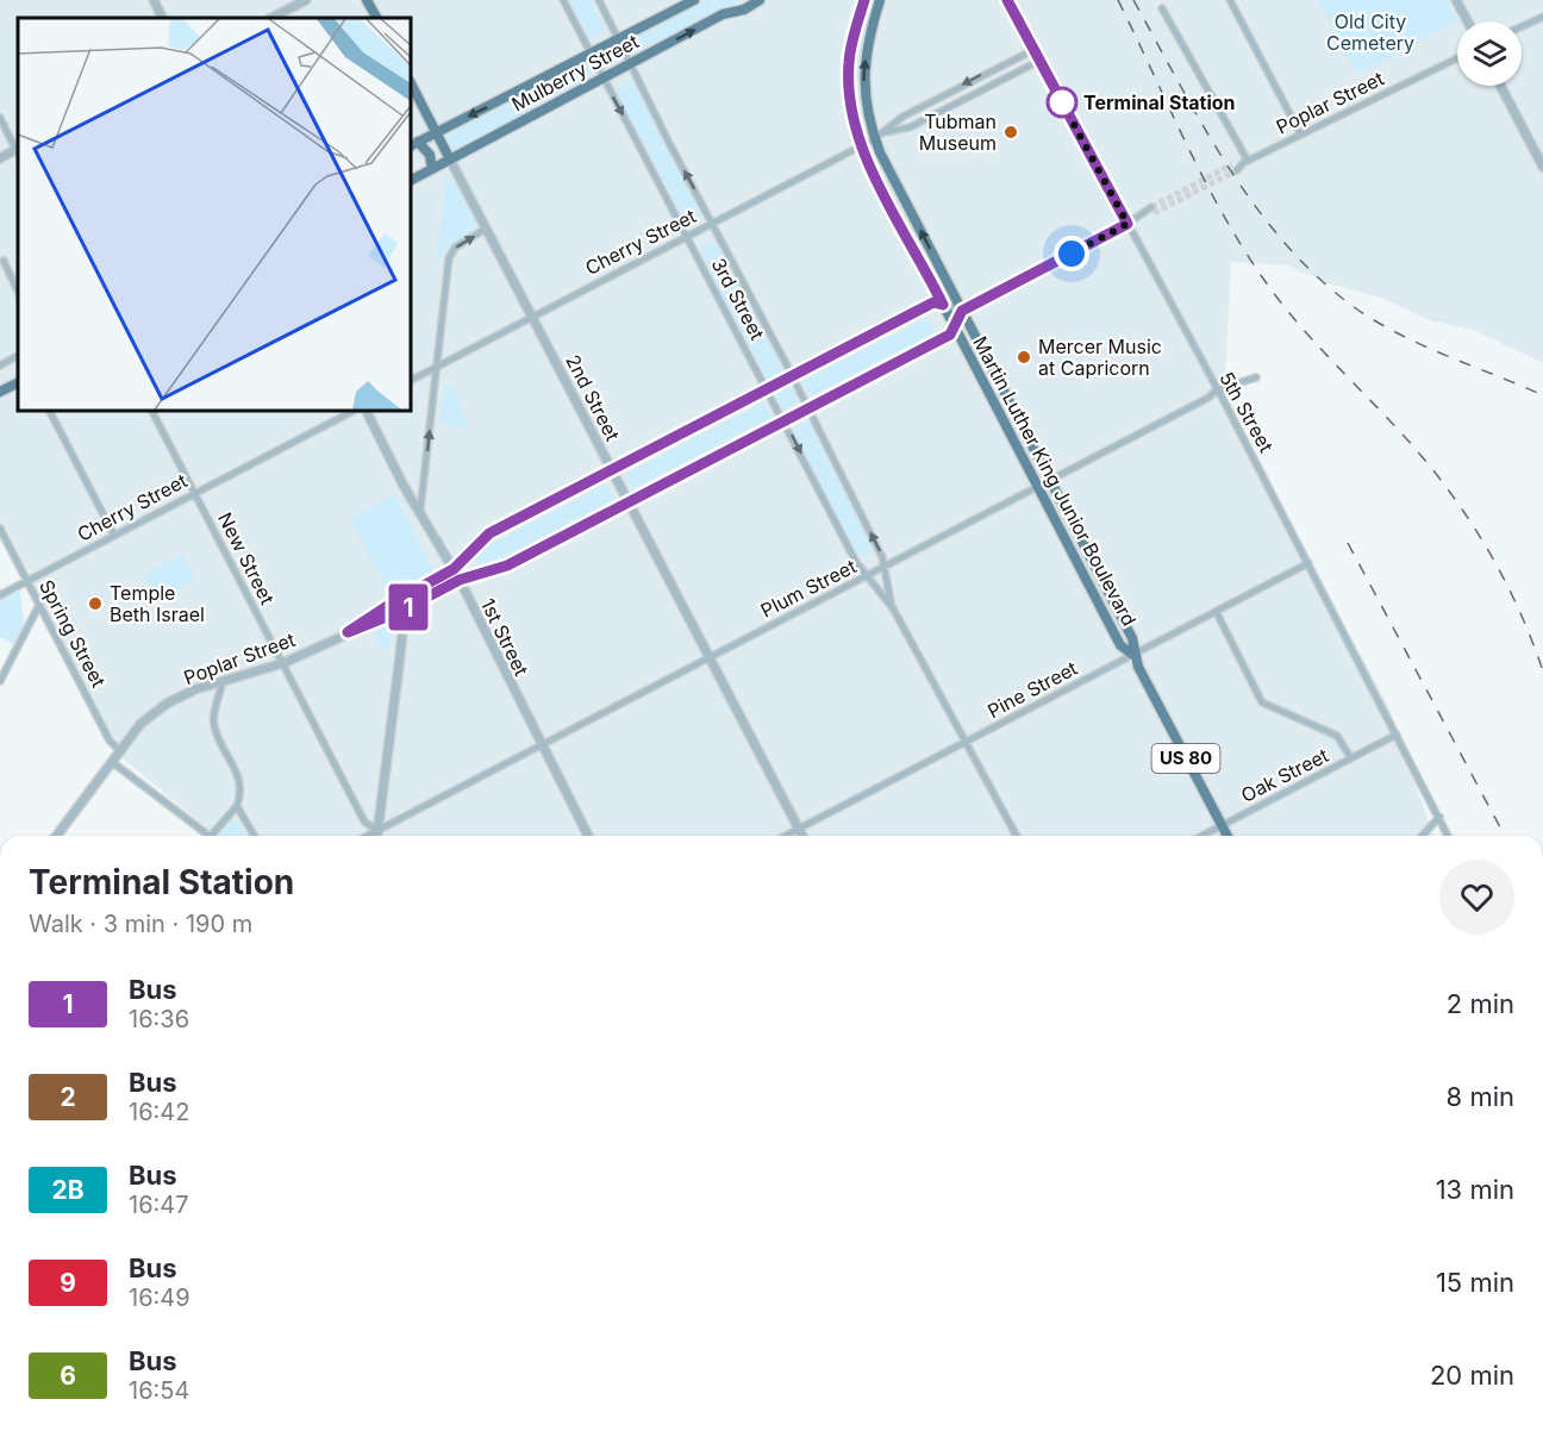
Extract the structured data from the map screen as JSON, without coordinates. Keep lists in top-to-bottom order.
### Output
{
  "streets": {
    "main road": [
      "Mulberry Street",
      "2nd Street",
      "Martin Luther King Junior Boulevard",
      "US 80"
    ],
    "street": [
      "Poplar Street",
      "Cherry Street",
      "3rd Street",
      "5th Street",
      "New Street",
      "Plum Street",
      "Spring Street",
      "1st Street",
      "Pine Street",
      "Oak Street"
    ]
  },
  "crossings": [
    ["Mulberry Street", "3rd Street"],
    ["Mulberry Street", "2nd Street"],
    ["Poplar Street", "3rd Street"],
    ["Poplar Street", "2nd Street"],
    ["Poplar Street", "Martin Luther King Junior Boulevard"],
    ["Poplar Street", "New Street"],
    ["Poplar Street", "Spring Street"],
    ["Poplar Street", "1st Street"],
    ["Cherry Street", "3rd Street"],
    ["Cherry Street", "2nd Street"],
    ["Cherry Street", "5th Street"],
    ["Cherry Street", "Martin Luther King Junior Boulevard"],
    ["Cherry Street", "New Street"],
    ["Cherry Street", "Spring Street"],
    ["3rd Street", "Plum Street"],
    ["3rd Street", "Pine Street"],
    ["2nd Street", "Plum Street"],
    ["2nd Street", "Pine Street"],
    ["5th Street", "Plum Street"],
    ["5th Street", "Pine Street"],
    ["5th Street", "Oak Street"],
    ["Martin Luther King Junior Boulevard", "Plum Street"],
    ["Martin Luther King Junior Boulevard", "Pine Street"],
    ["Martin Luther King Junior Boulevard", "Oak Street"],
    ["New Street", "Plum Street"],
    ["Plum Street", "1st Street"]
  ],
  "parks": ["Old City Cemetery"],
  "places": [
    "Terminal Station",
    "Tubman Museum",
    "Mercer Music at Capricorn",
    "Temple Beth Israel"
  ],
  "lines": ["bus line 1"],
  "page": {
    "on_map": "1",
    "heading": ["Terminal Station", "Walk · 3 min · 190 m"],
    "list": [
      {
        "mark": "1",
        "name": "Bus",
        "note": "16:36",
        "value": "2 min"
      },
      {
        "mark": "2",
        "name": "Bus",
        "note": "16:42",
        "value": "8 min"
      },
      {
        "mark": "2B",
        "name": "Bus",
        "note": "16:47",
        "value": "13 min"
      },
      {
        "mark": "9",
        "name": "Bus",
        "note": "16:49",
        "value": "15 min"
      },
      {
        "mark": "6",
        "name": "Bus",
        "note": "16:54",
        "value": "20 min"
      }
    ]
  }
}
